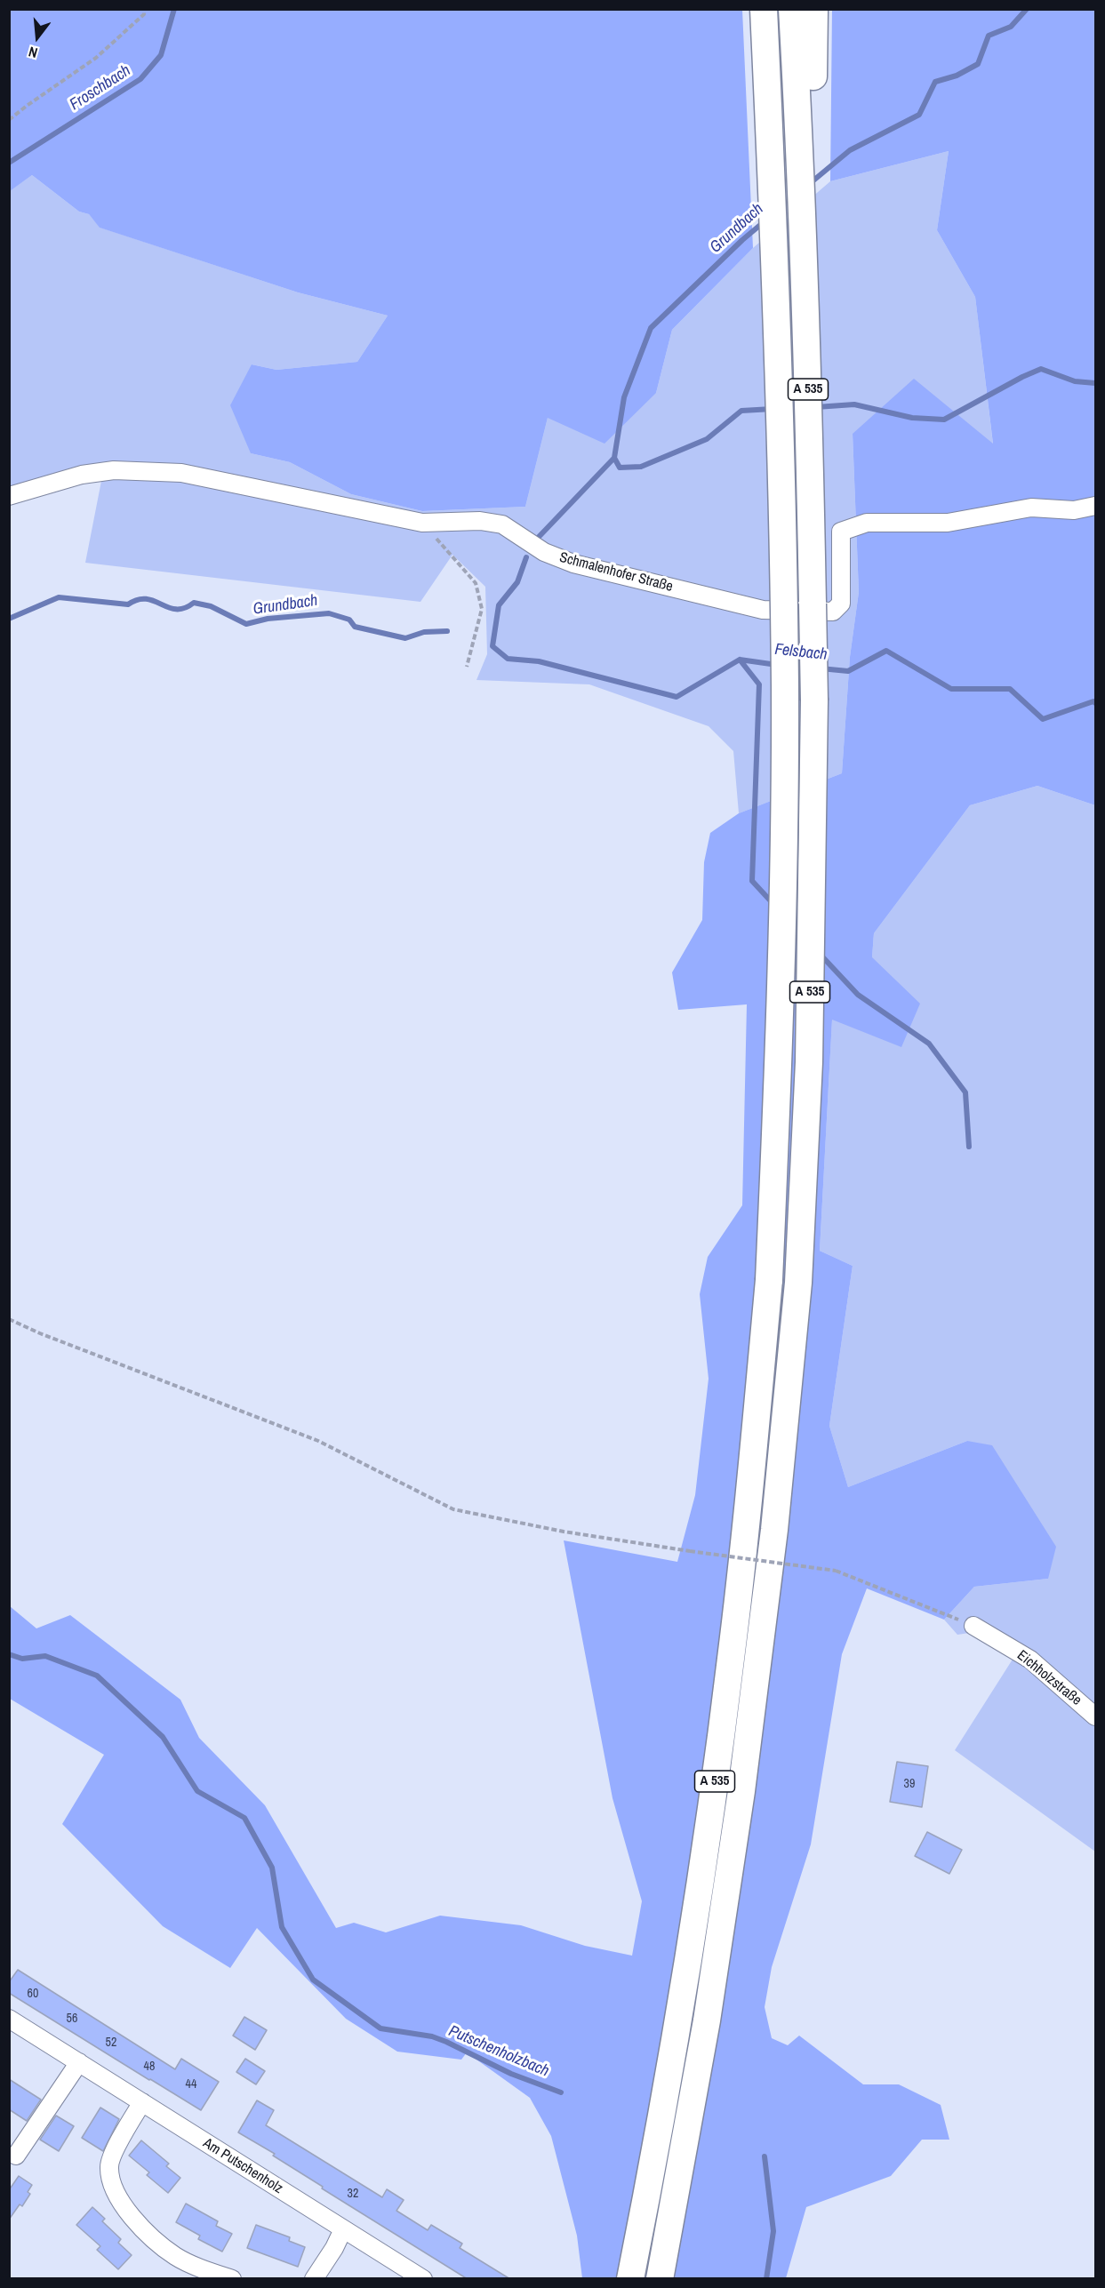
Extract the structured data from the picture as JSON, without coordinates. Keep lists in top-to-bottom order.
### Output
{
  "streets": {
    "highway": ["A 535"],
    "street": ["Schmalenhofer Straße", "Eichholzstraße", "Am Putschenholz"]
  },
  "water": [
    "Froschbach",
    "Grundbach",
    "Felsbach",
    "Putschenholzbach"
  ],
  "house_numbers": [
    "39",
    "60",
    "56",
    "52",
    "48",
    "44",
    "32"
  ],
  "north": "bottom"
}
